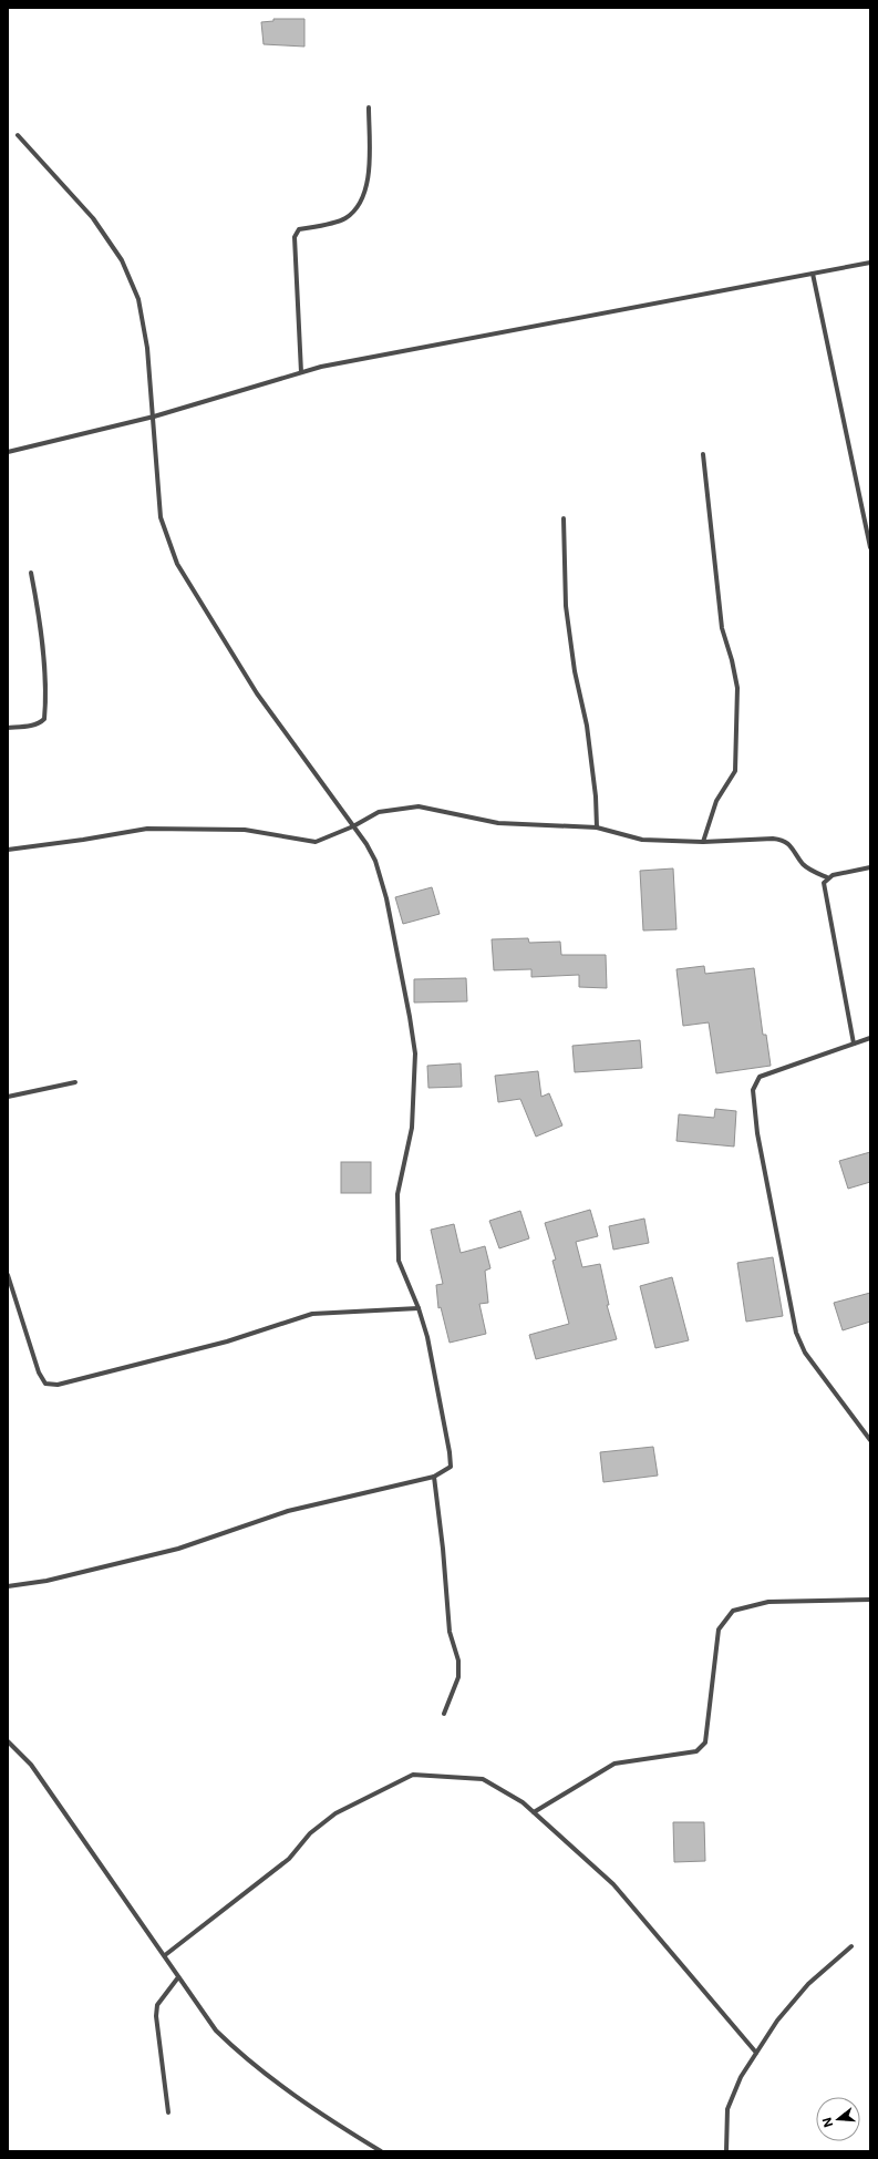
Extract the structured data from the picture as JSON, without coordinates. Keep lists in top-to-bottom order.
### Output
{
  "north": "left"
}
